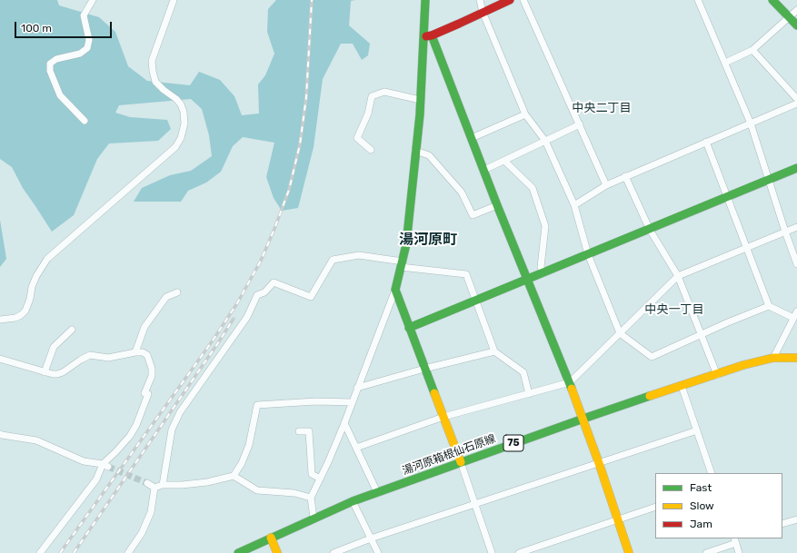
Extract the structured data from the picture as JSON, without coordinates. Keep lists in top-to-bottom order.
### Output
{
  "streets": {
    "street": ["75", "湯河原箱根仙石原線"]
  },
  "districts": ["中央二丁目", "湯河原町", "中央一丁目"],
  "legend": ["Fast", "Slow", "Jam"],
  "scale_bar": "100 m"
}
